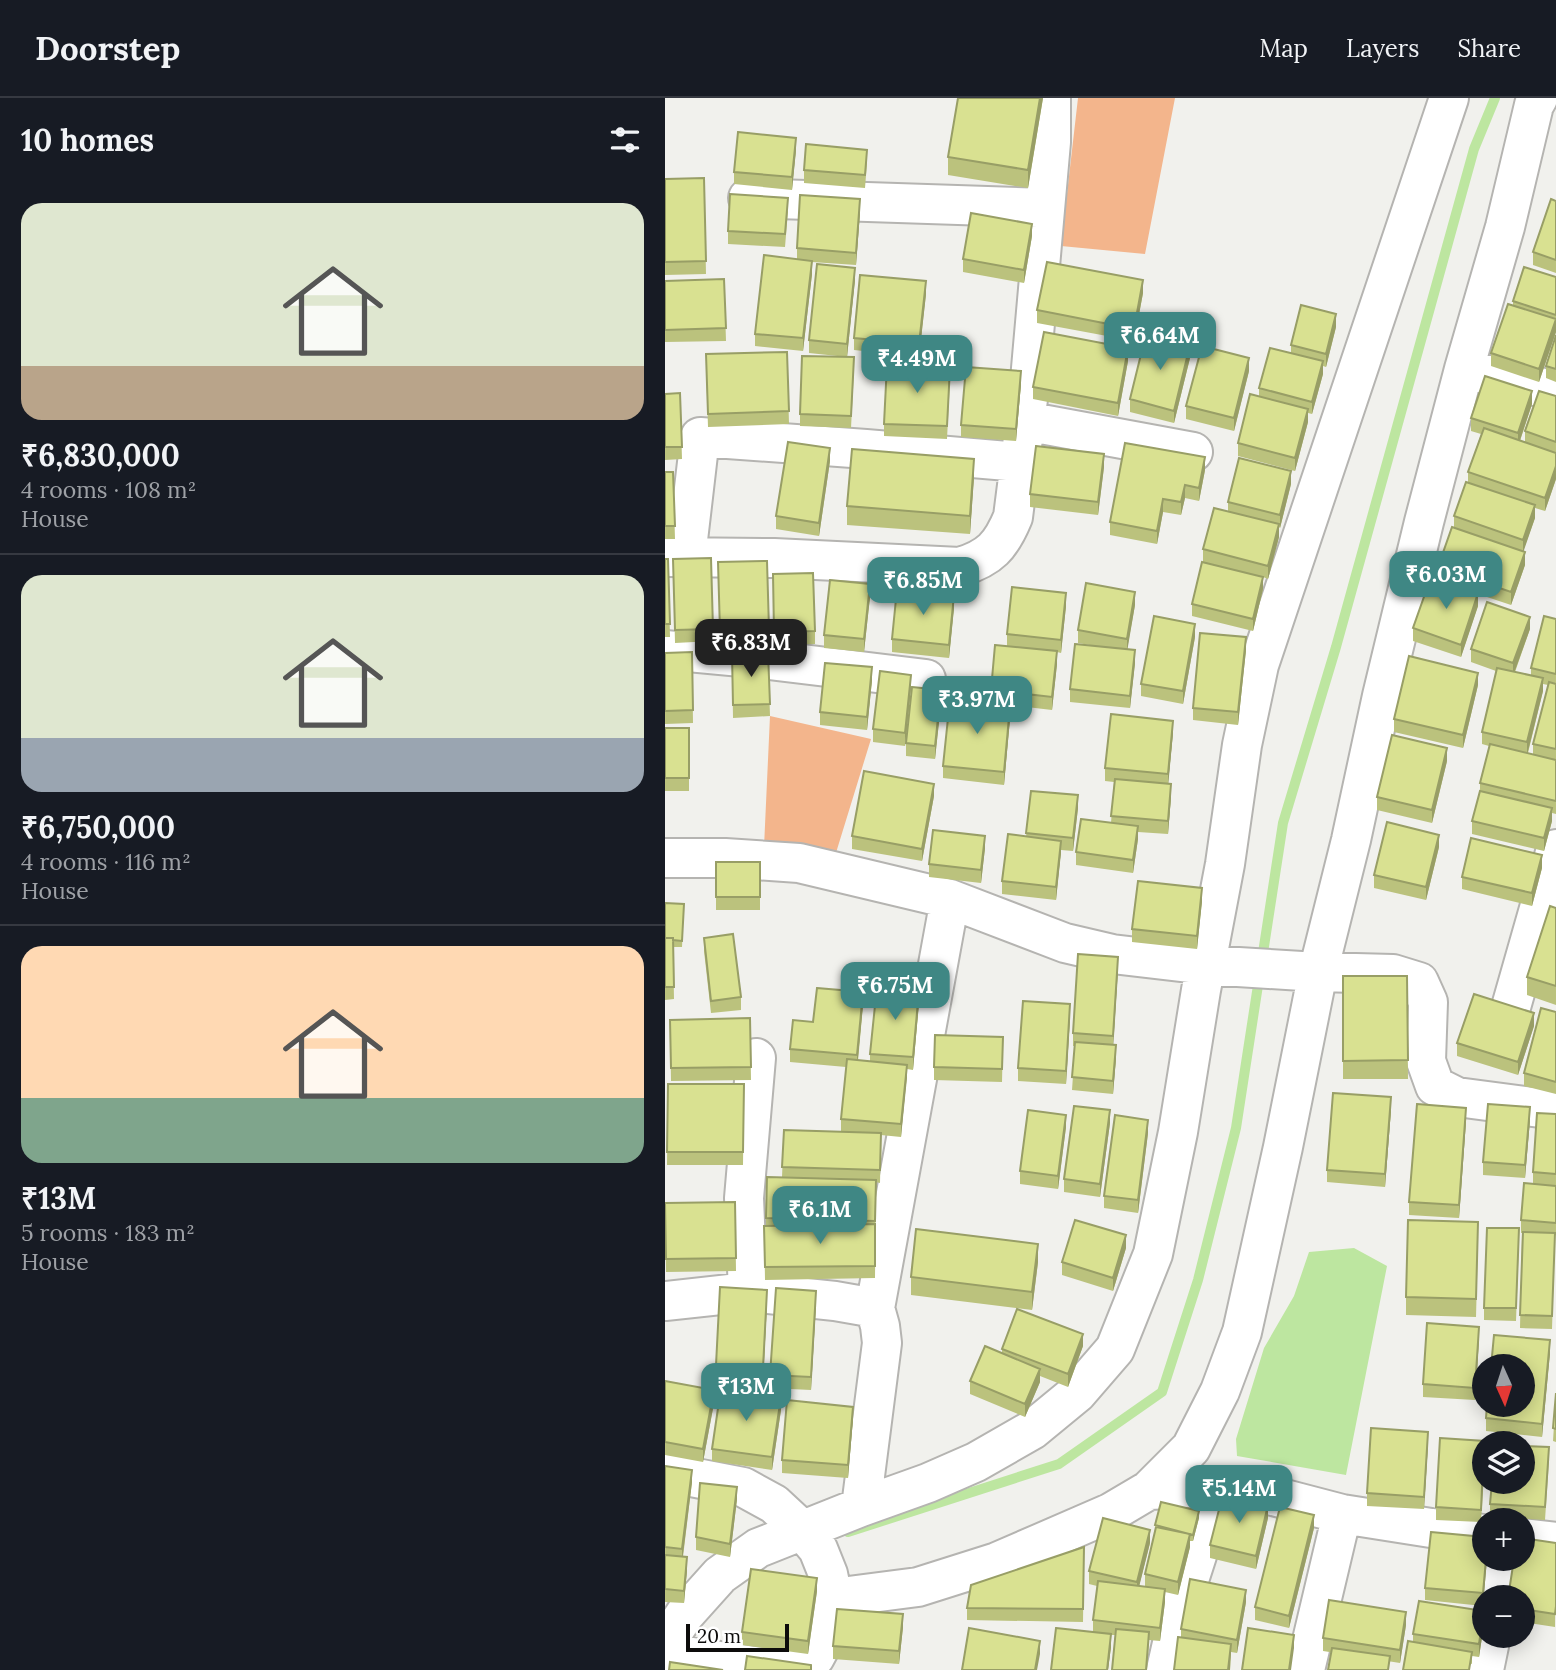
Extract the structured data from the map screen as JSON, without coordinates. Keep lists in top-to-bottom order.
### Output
{
  "scale_bar": "20 m",
  "north": "bottom",
  "page": {
    "header": "Doorstep",
    "nav": ["Map", "Layers", "Share"],
    "heading": "10 homes",
    "list": [
      {
        "name": "₹6,830,000",
        "note": "4 rooms · 108 m² · House"
      },
      {
        "name": "₹6,750,000",
        "note": "4 rooms · 116 m² · House"
      },
      {
        "name": "₹13M",
        "note": "5 rooms · 183 m² · House"
      }
    ],
    "price": [
      "₹6.64M",
      "₹4.49M",
      "₹6.03M",
      "₹6.85M",
      "₹6.83M",
      "₹3.97M",
      "₹6.75M",
      "₹6.1M",
      "₹13M",
      "₹5.14M"
    ],
    "map_buttons": ["+", "−"],
    "scale": "20 m"
  }
}
